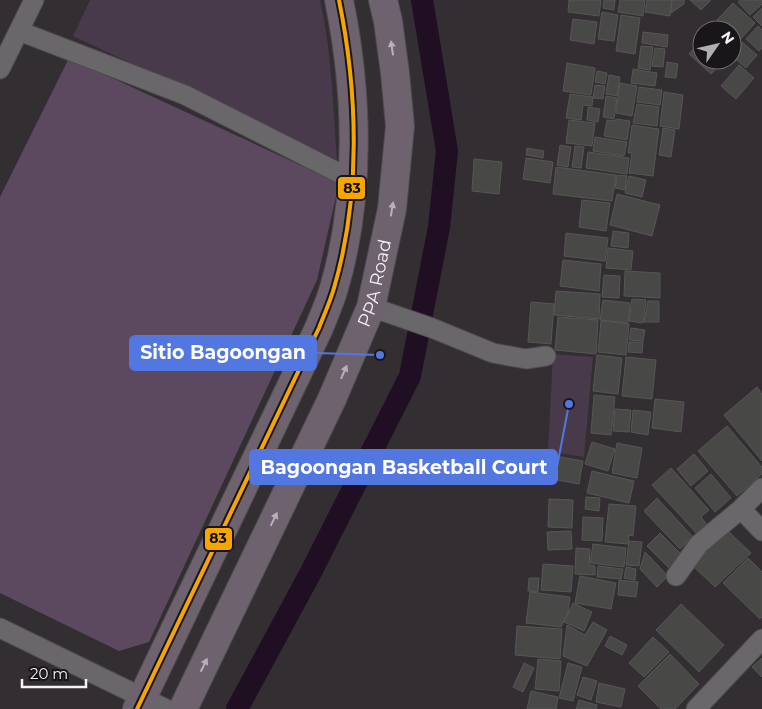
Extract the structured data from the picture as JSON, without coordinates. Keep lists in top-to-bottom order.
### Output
{
  "streets": {
    "highway": ["PPA Road"]
  },
  "places": ["Sitio Bagoongan", "Bagoongan Basketball Court"],
  "lines": ["transit line 83"],
  "scale_bar": "20 m",
  "north": "top right"
}
